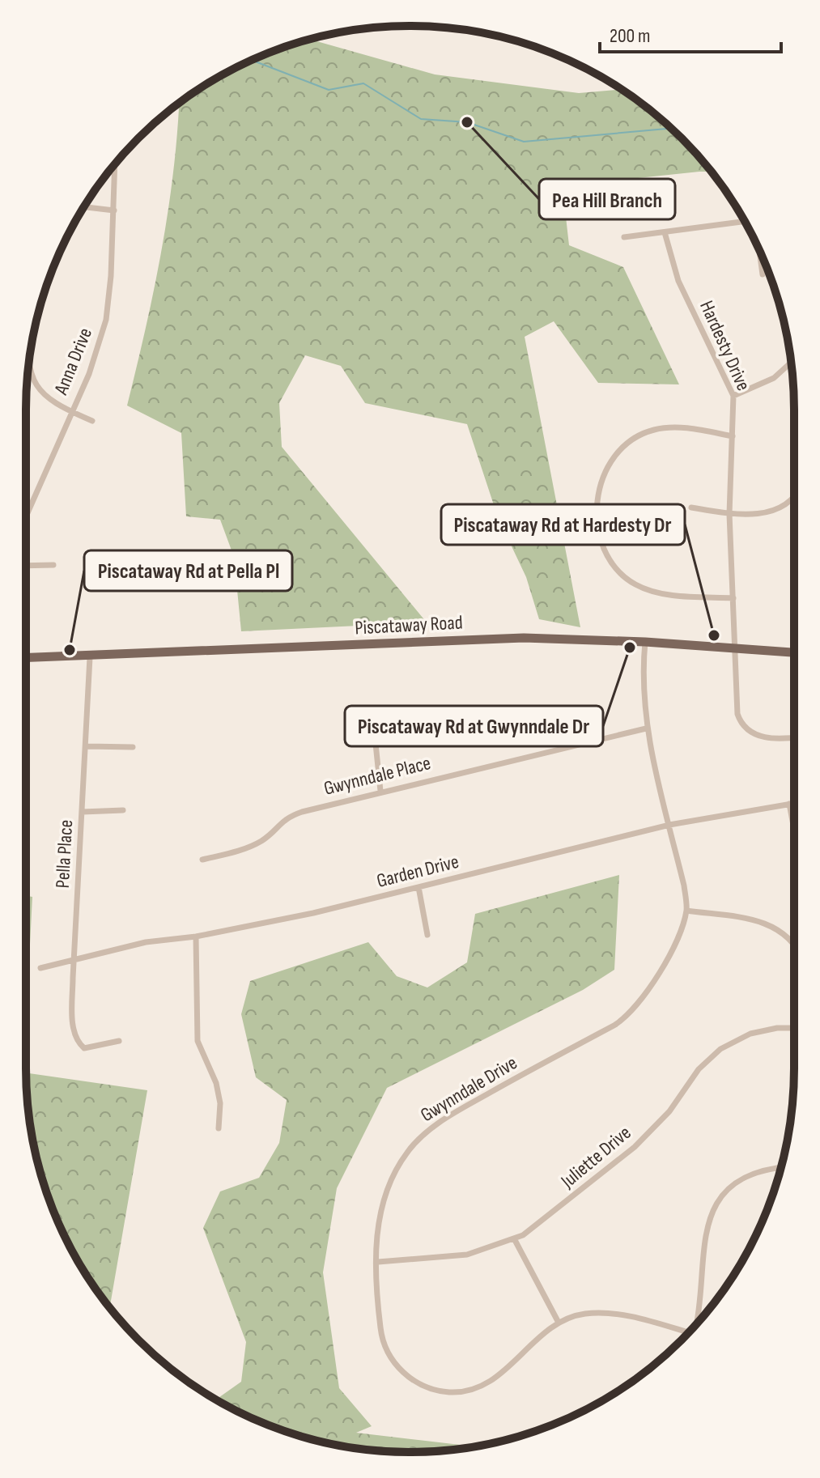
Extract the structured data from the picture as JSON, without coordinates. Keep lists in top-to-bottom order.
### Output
{
  "streets": {
    "main road": ["Piscataway Road"],
    "street": [
      "Hardesty Drive",
      "Anna Drive",
      "Gwynndale Place",
      "Pella Place",
      "Garden Drive",
      "Gwynndale Drive",
      "Juliette Drive"
    ]
  },
  "crossings": [
    ["Hardesty Drive", "Piscataway Road"],
    ["Piscataway Road", "Pella Place"],
    ["Pella Place", "Garden Drive"],
    ["Gwynndale Drive", "Juliette Drive"]
  ],
  "places": [
    "Pea Hill Branch",
    "Piscataway Rd at Hardesty Dr",
    "Piscataway Rd at Gwynndale Dr",
    "Piscataway Rd at Pella Pl"
  ],
  "scale_bar": "200 m"
}
